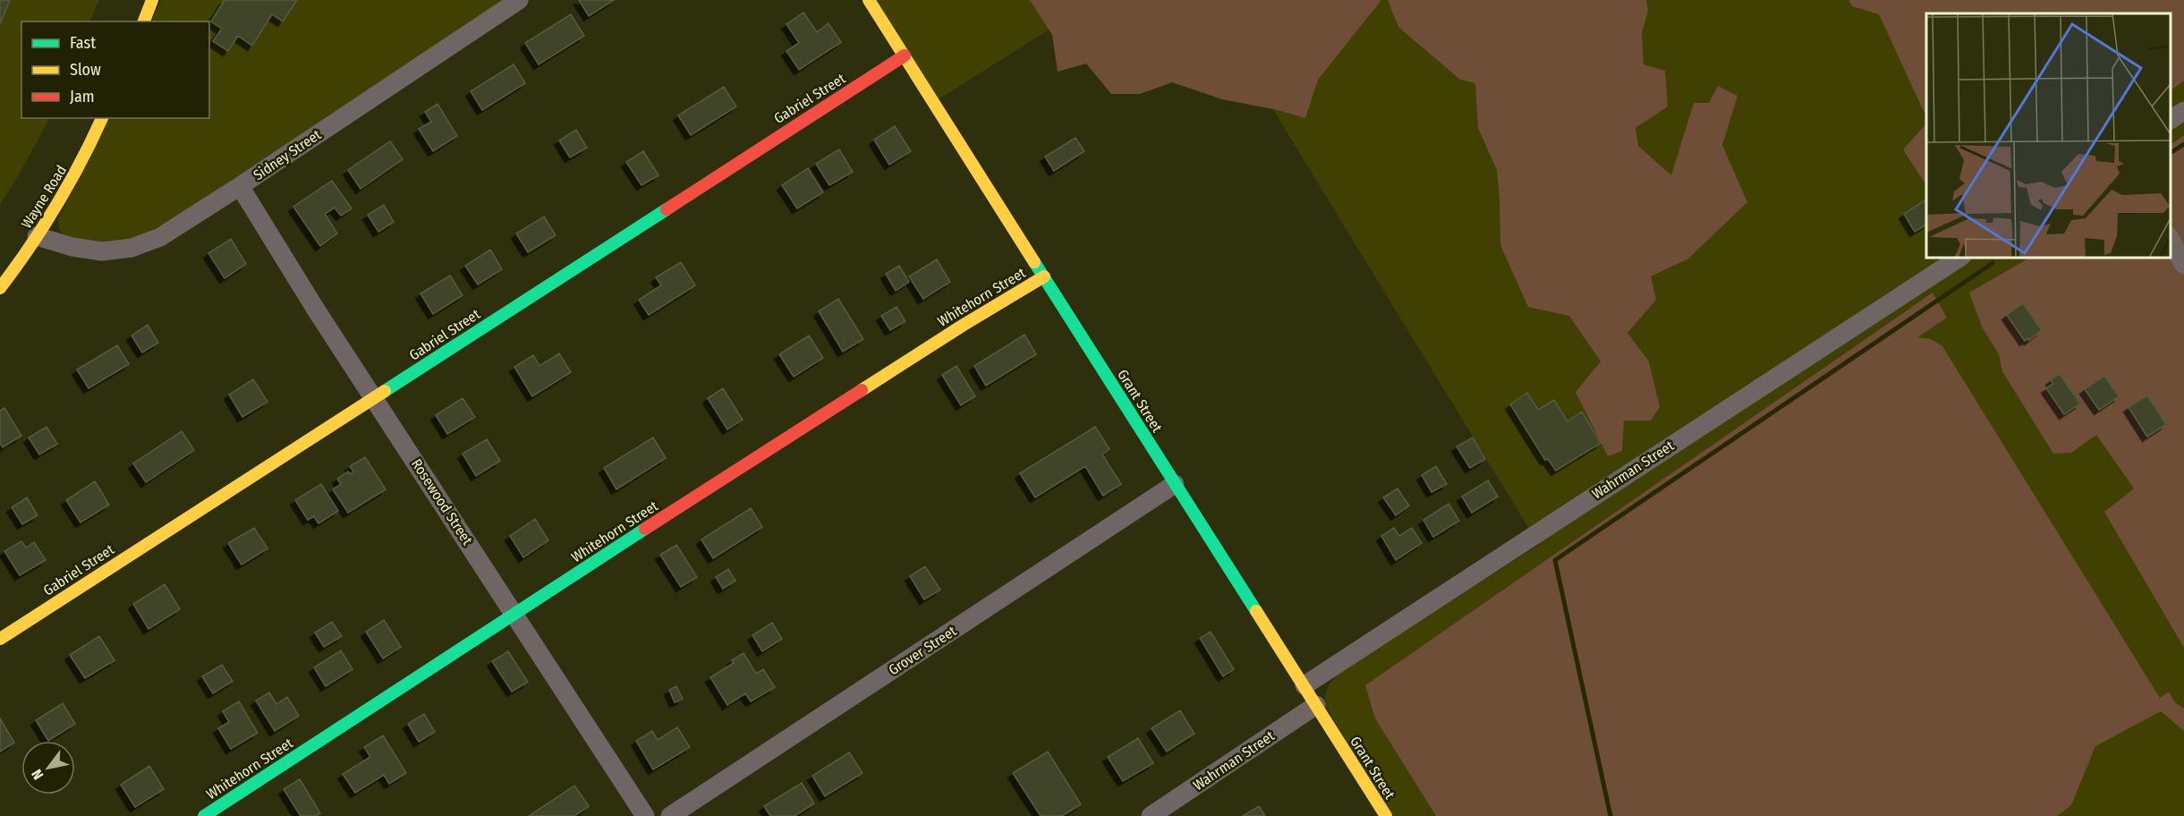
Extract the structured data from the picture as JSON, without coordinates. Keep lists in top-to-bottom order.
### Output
{
  "streets": {
    "street": [
      "Gabriel Street",
      "Sidney Street",
      "Wayne Road",
      "Whitehorn Street",
      "Grant Street",
      "Wahrman Street",
      "Rosewood Street",
      "Grover Street"
    ]
  },
  "crossings": [
    ["Gabriel Street", "Grant Street"],
    ["Gabriel Street", "Rosewood Street"],
    ["Sidney Street", "Wayne Road"],
    ["Sidney Street", "Rosewood Street"],
    ["Whitehorn Street", "Grant Street"],
    ["Whitehorn Street", "Rosewood Street"],
    ["Grant Street", "Wahrman Street"],
    ["Grant Street", "Grover Street"]
  ],
  "legend": ["Fast", "Slow", "Jam"],
  "north": "bottom left"
}
